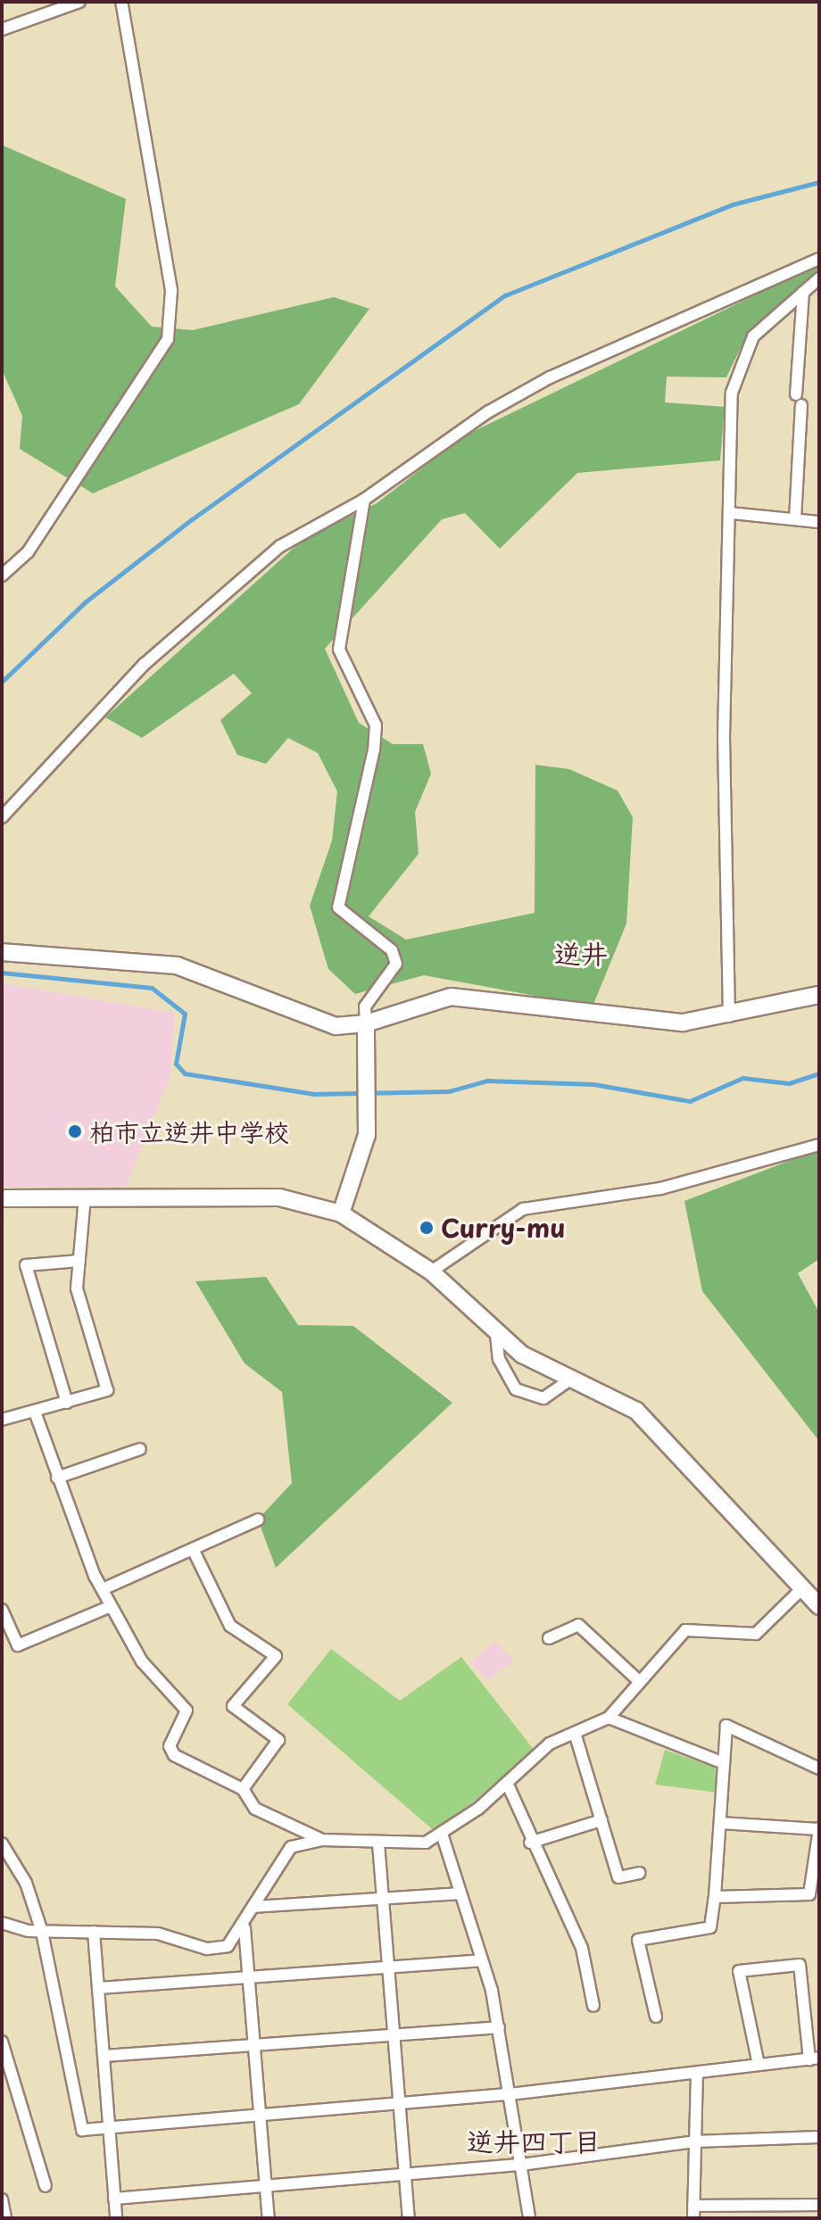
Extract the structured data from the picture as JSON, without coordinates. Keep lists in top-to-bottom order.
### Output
{
  "districts": ["逆井", "逆井四丁目"],
  "places": ["柏市立逆井中学校", "Curry-mu"]
}
